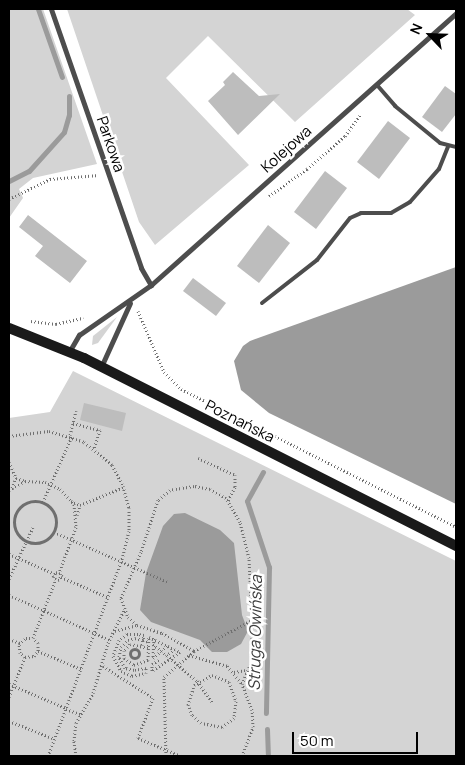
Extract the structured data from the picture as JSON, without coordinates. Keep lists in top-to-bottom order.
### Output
{
  "streets": {
    "main road": ["Poznańska"],
    "street": ["Parkowa", "Kolejowa"]
  },
  "crossings": [
    ["Parkowa", "Kolejowa"],
    ["Kolejowa", "Poznańska"]
  ],
  "water": ["Struga Owińska"],
  "scale_bar": "50 m",
  "north": "top left"
}
